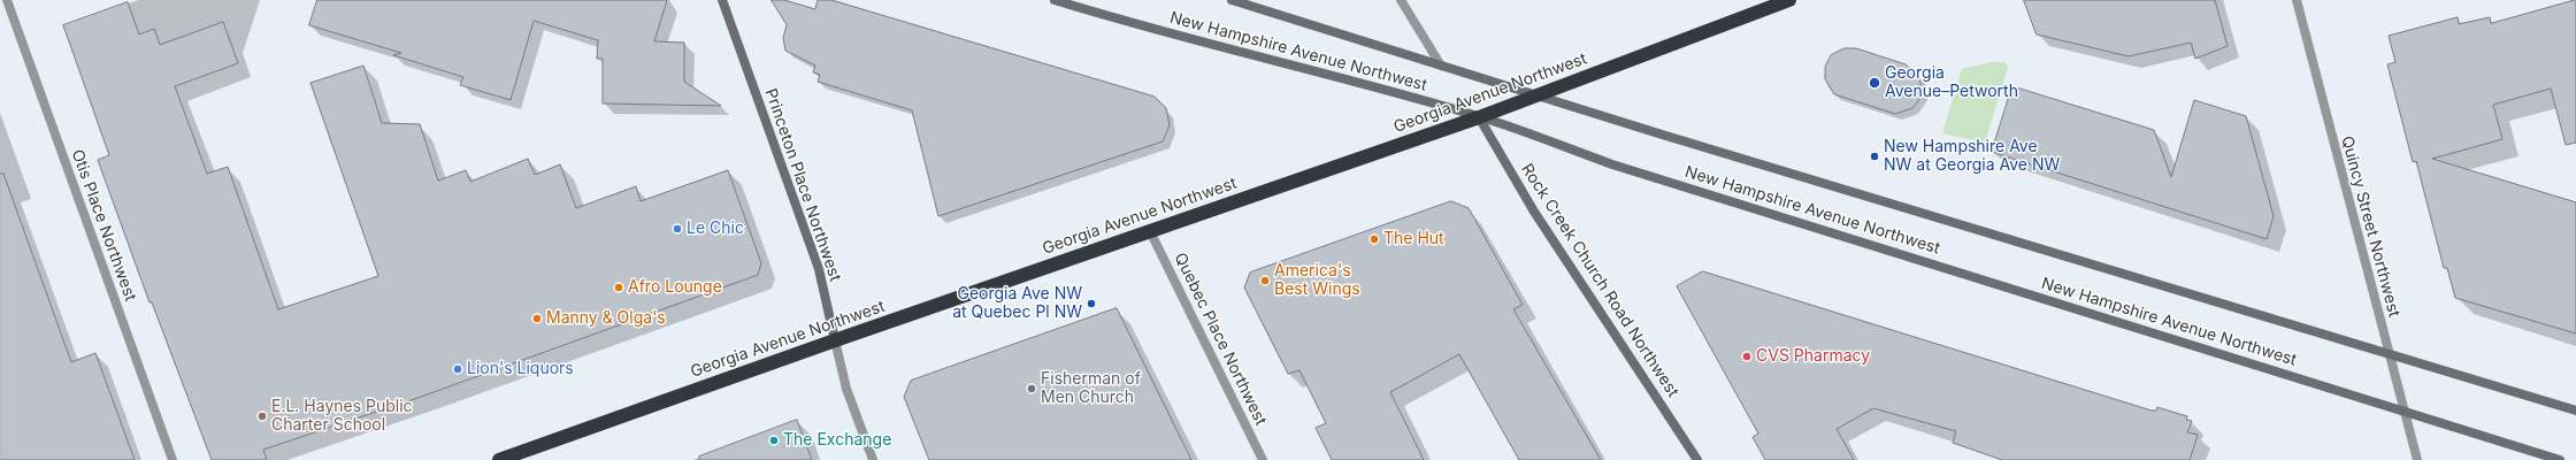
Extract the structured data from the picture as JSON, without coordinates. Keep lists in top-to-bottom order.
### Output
{
  "streets": {
    "highway": ["Georgia Avenue Northwest"],
    "main road": ["New Hampshire Avenue Northwest", "Princeton Place Northwest", "Rock Creek Church Road Northwest"],
    "street": ["Otis Place Northwest", "Quincy Street Northwest", "Quebec Place Northwest"]
  },
  "crossings": [
    ["New Hampshire Avenue Northwest", "Georgia Avenue Northwest"],
    ["New Hampshire Avenue Northwest", "Quincy Street Northwest"],
    ["New Hampshire Avenue Northwest", "Rock Creek Church Road Northwest"],
    ["Georgia Avenue Northwest", "Princeton Place Northwest"],
    ["Georgia Avenue Northwest", "Rock Creek Church Road Northwest"],
    ["Georgia Avenue Northwest", "Quebec Place Northwest"]
  ],
  "places": [
    "Georgia Avenue–Petworth",
    "New Hampshire Ave NW at Georgia Ave NW",
    "Le Chic",
    "The Hut",
    "America's Best Wings",
    "Afro Lounge",
    "Georgia Ave NW at Quebec Pl NW",
    "Manny & Olga's",
    "CVS Pharmacy",
    "Lion's Liquors",
    "Fisherman of Men Church",
    "E.L. Haynes Public Charter School",
    "The Exchange"
  ]
}
